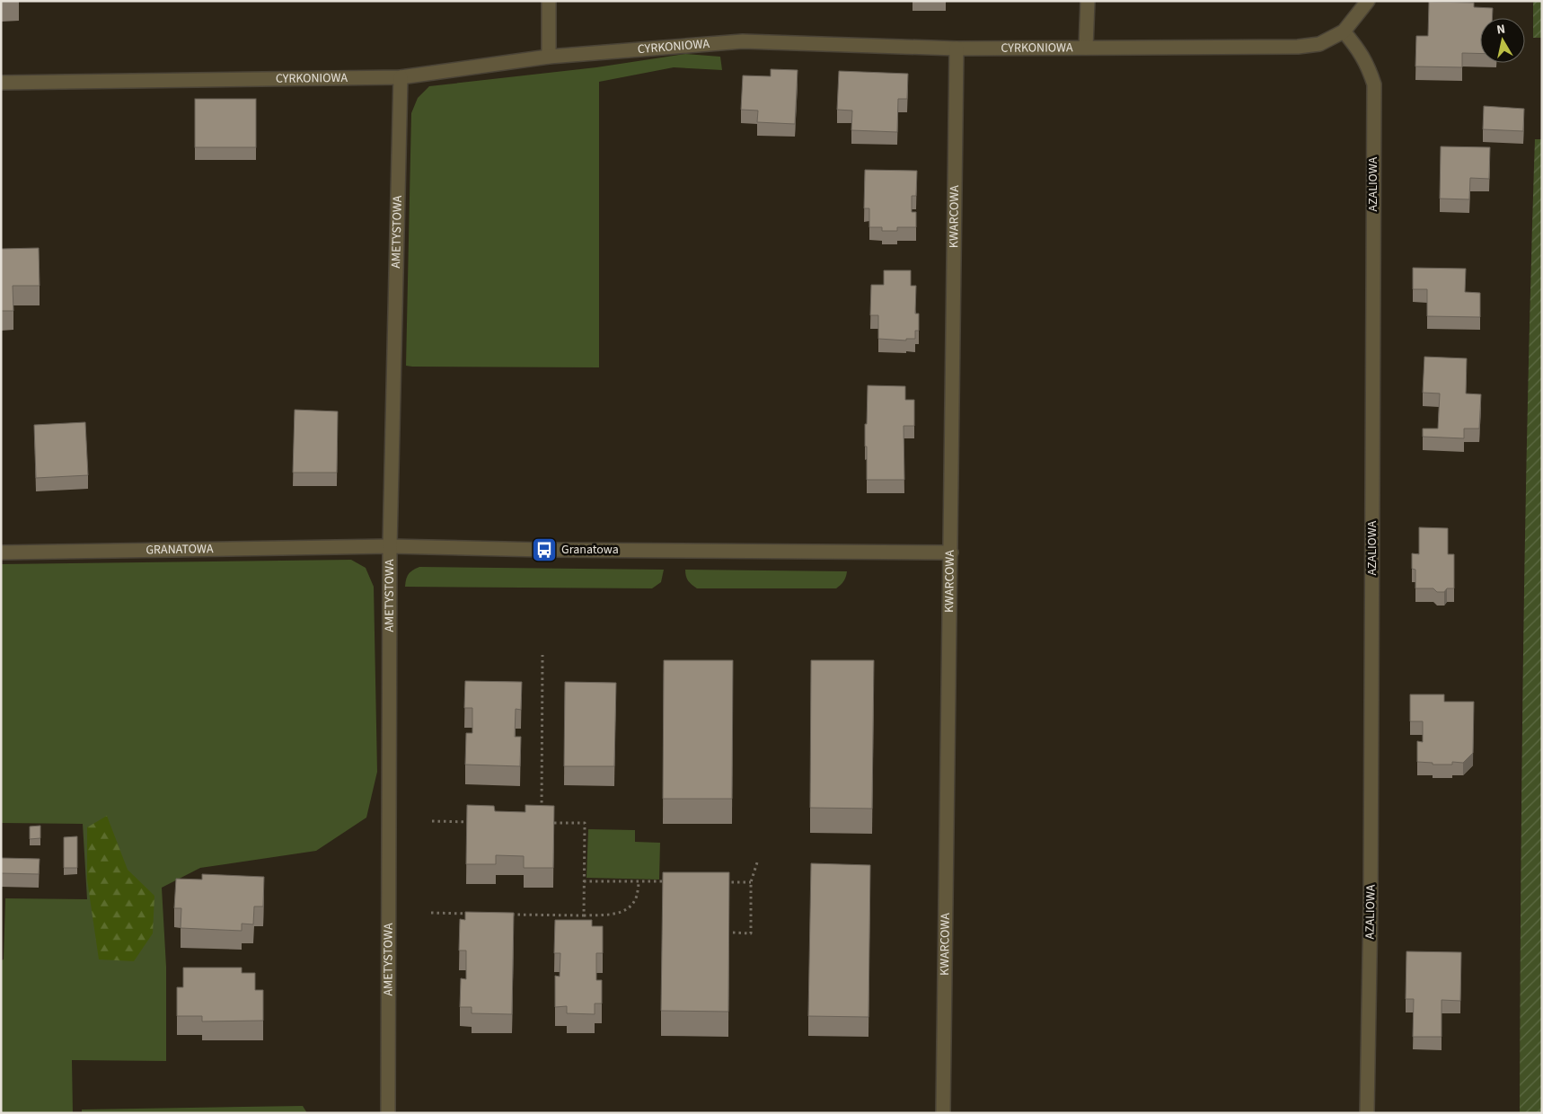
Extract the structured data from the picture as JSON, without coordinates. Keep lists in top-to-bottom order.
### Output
{
  "streets": {
    "street": [
      "CYRKONIOWA",
      "AZALIOWA",
      "KWARCOWA",
      "AMETYSTOWA",
      "GRANATOWA"
    ]
  },
  "crossings": [
    ["CYRKONIOWA", "AZALIOWA"],
    ["CYRKONIOWA", "KWARCOWA"],
    ["CYRKONIOWA", "AMETYSTOWA"],
    ["KWARCOWA", "GRANATOWA"],
    ["AMETYSTOWA", "GRANATOWA"]
  ],
  "places": {
    "bus stop": ["Granatowa"]
  },
  "north": "top"
}
